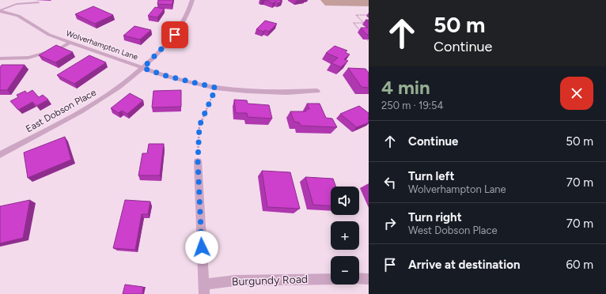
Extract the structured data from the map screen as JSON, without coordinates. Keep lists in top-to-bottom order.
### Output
{
  "streets": {
    "street": ["Wolverhampton Lane", "East Dobson Place", "Burgundy Road"]
  },
  "crossings": [
    ["Wolverhampton Lane", "East Dobson Place"]
  ],
  "page": {
    "turn": ["50 m", "Continue"],
    "heading": ["4 min", "250 m · 19:54"],
    "list": [
      {
        "name": "Continue",
        "value": "50 m"
      },
      {
        "name": "Turn left",
        "note": "Wolverhampton Lane",
        "value": "70 m"
      },
      {
        "name": "Turn right",
        "note": "West Dobson Place",
        "value": "70 m"
      },
      {
        "name": "Arrive at destination",
        "value": "60 m"
      }
    ],
    "map_buttons": ["+", "−"]
  }
}
